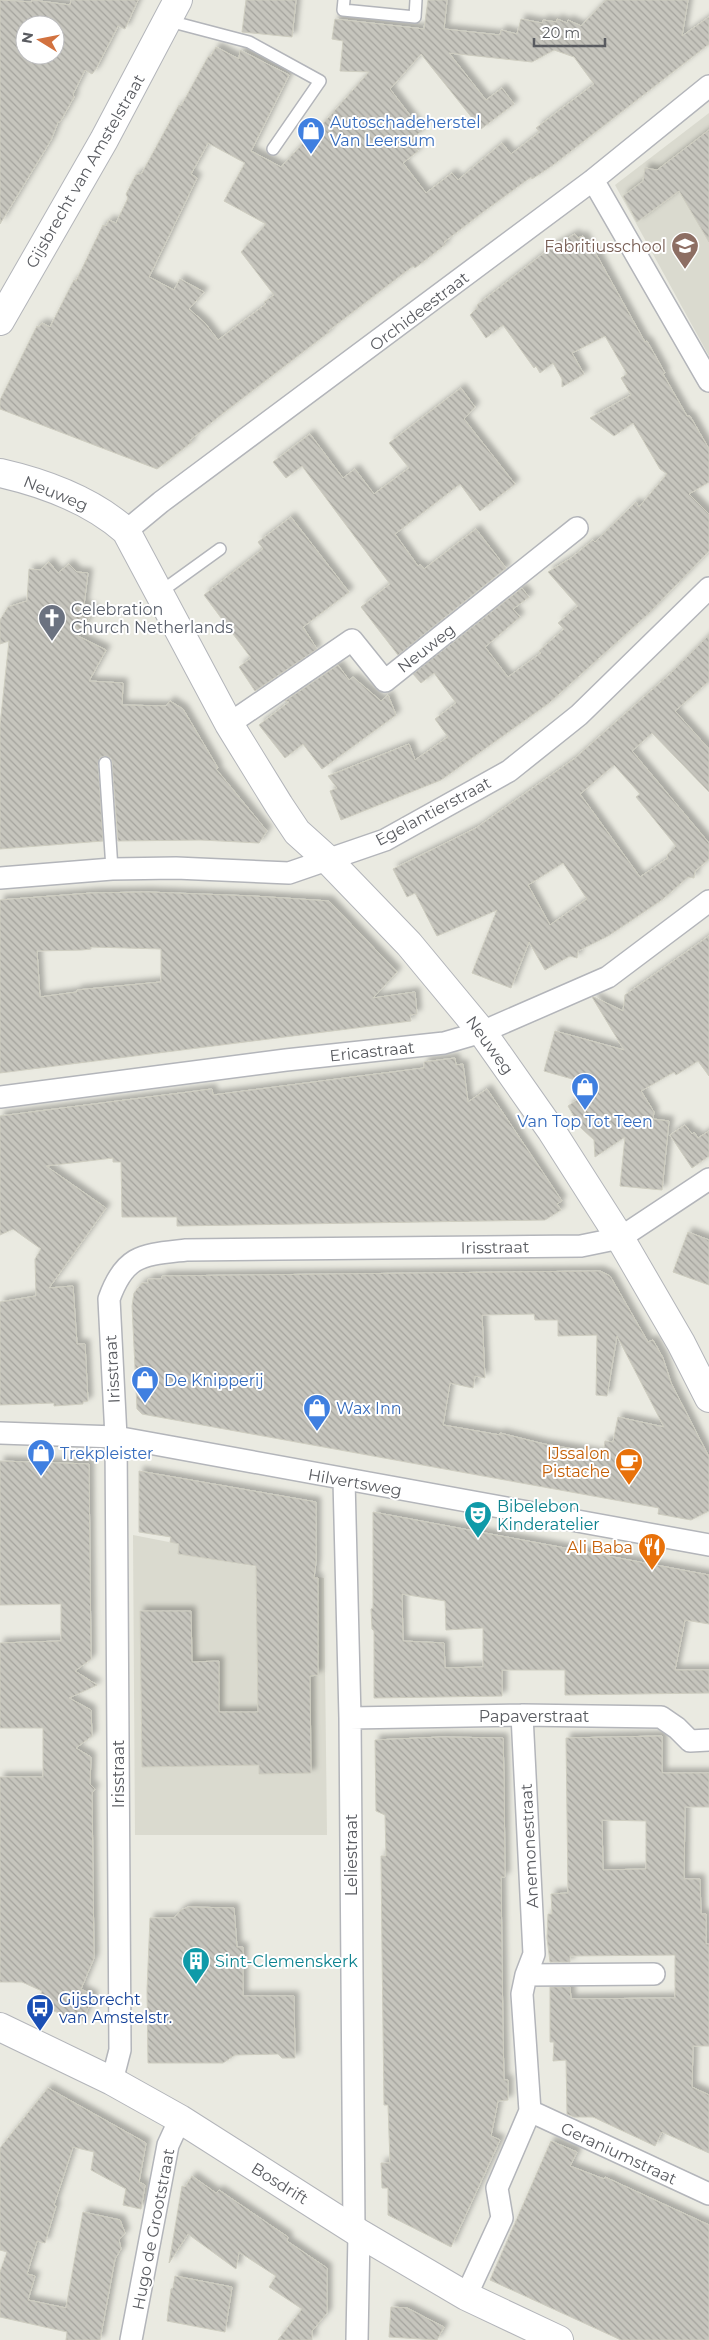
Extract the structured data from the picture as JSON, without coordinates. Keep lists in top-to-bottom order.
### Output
{
  "streets": {
    "street": [
      "Gijsbrecht van Amstelstraat",
      "Orchideestraat",
      "Neuweg",
      "Egelantierstraat",
      "Ericastraat",
      "Irisstraat",
      "Hilvertsweg",
      "Papaverstraat",
      "Anemonestraat",
      "Leliestraat",
      "Geraniumstraat",
      "Bosdrift",
      "Hugo de Grootstraat"
    ]
  },
  "crossings": [
    ["Orchideestraat", "Neuweg"],
    ["Neuweg", "Egelantierstraat"],
    ["Neuweg", "Ericastraat"],
    ["Neuweg", "Irisstraat"],
    ["Irisstraat", "Hilvertsweg"],
    ["Irisstraat", "Bosdrift"],
    ["Hilvertsweg", "Leliestraat"],
    ["Papaverstraat", "Anemonestraat"],
    ["Papaverstraat", "Leliestraat"],
    ["Anemonestraat", "Geraniumstraat"],
    ["Anemonestraat", "Bosdrift"],
    ["Leliestraat", "Bosdrift"],
    ["Bosdrift", "Hugo de Grootstraat"]
  ],
  "places": {
    "shop": [
      "Autoschadeherstel Van Leersum",
      "Van Top Tot Teen",
      "De Knipperij",
      "Wax Inn",
      "Trekpleister"
    ],
    "school or university": ["Fabritiusschool"],
    "church": ["Celebration Church Netherlands"],
    "cafe": ["IJssalon Pistache"],
    "theatre": ["Bibelebon Kinderatelier"],
    "restaurant": ["Ali Baba"],
    "building": ["Sint-Clemenskerk"],
    "bus stop": ["Gijsbrecht van Amstelstr."]
  },
  "scale_bar": "20 m",
  "north": "left"
}
